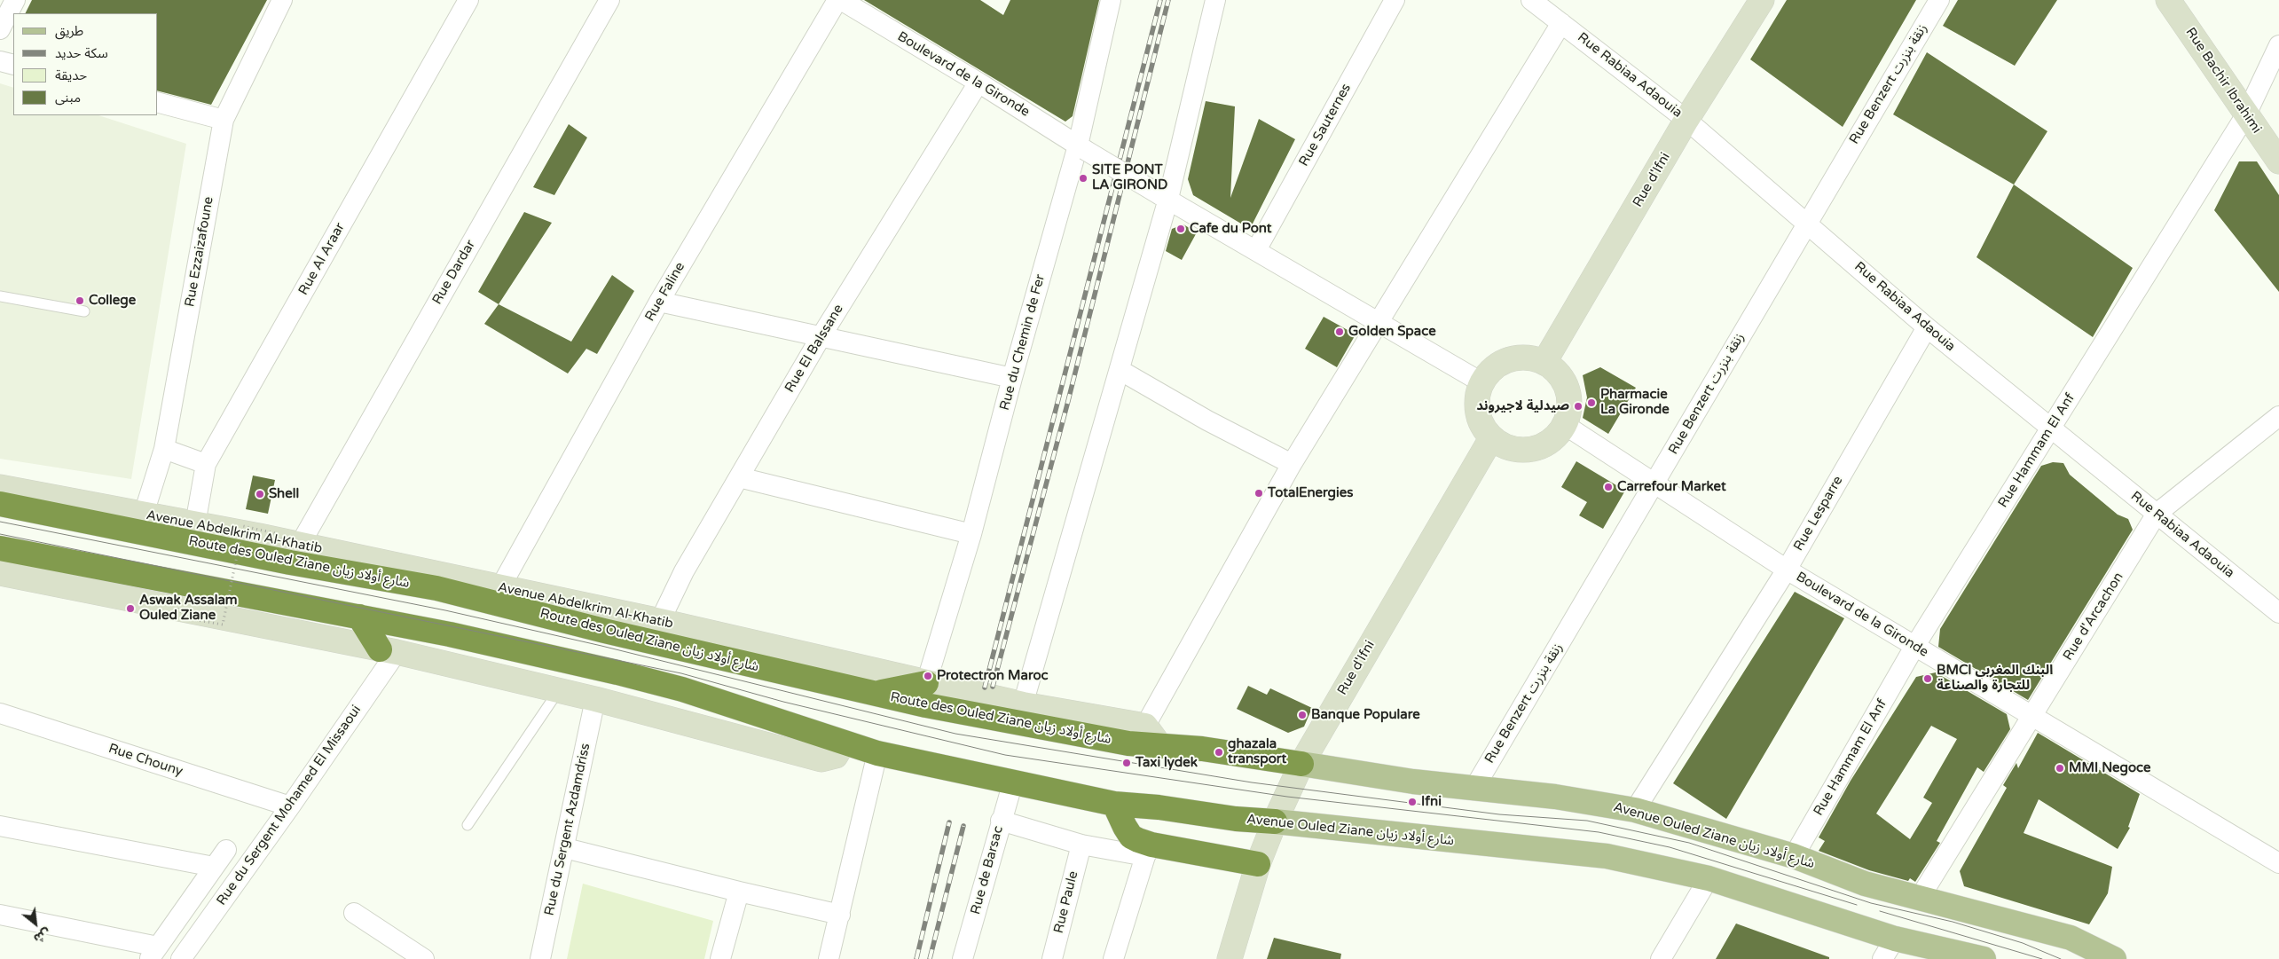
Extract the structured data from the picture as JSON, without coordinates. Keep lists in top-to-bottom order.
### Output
{
  "streets": {
    "highway": ["Route des Ouled Ziane شارع أولاد زيان", "Avenue Ouled Ziane شارع أولاد زيان"],
    "street": [
      "Boulevard de la Gironde",
      "Rue Rabiaa Adaouia",
      "Rue Bachir Ibrahimi",
      "Rue Benzert زنقة بنزرت",
      "Rue Sauternes",
      "Rue d'Ifni",
      "Rue Ezzaizafoune",
      "Rue Al Araar",
      "Rue Dardar",
      "Rue Faline",
      "Rue du Chemin de Fer",
      "Rue El Balssane",
      "Rue Hammam El Anf",
      "Rue Lesparre",
      "Avenue Abdelkrim Al-Khatib",
      "Rue d'Arcachon",
      "Rue Chouny",
      "Rue du Sergent Mohamed El Missaoui",
      "Rue du Sergent Azdamdriss",
      "Rue de Barsac",
      "Rue Paule"
    ]
  },
  "crossings": [
    ["Boulevard de la Gironde", "Rue Benzert زنقة بنزرت"],
    ["Boulevard de la Gironde", "Rue d'Ifni"],
    ["Boulevard de la Gironde", "Rue du Chemin de Fer"],
    ["Boulevard de la Gironde", "Rue El Balssane"],
    ["Boulevard de la Gironde", "Rue Hammam El Anf"],
    ["Boulevard de la Gironde", "Rue Lesparre"],
    ["Boulevard de la Gironde", "Rue d'Arcachon"],
    ["Rue Rabiaa Adaouia", "Rue Benzert زنقة بنزرت"],
    ["Rue Rabiaa Adaouia", "Rue d'Ifni"],
    ["Rue Rabiaa Adaouia", "Rue Hammam El Anf"],
    ["Rue Rabiaa Adaouia", "Rue Lesparre"],
    ["Rue Rabiaa Adaouia", "Rue d'Arcachon"],
    ["Rue Bachir Ibrahimi", "Rue Hammam El Anf"],
    ["Rue Benzert زنقة بنزرت", "Avenue Ouled Ziane شارع أولاد زيان"],
    ["Rue d'Ifni", "Route des Ouled Ziane شارع أولاد زيان"],
    ["Rue d'Ifni", "Avenue Ouled Ziane شارع أولاد زيان"],
    ["Rue Ezzaizafoune", "Avenue Abdelkrim Al-Khatib"],
    ["Rue Al Araar", "Avenue Abdelkrim Al-Khatib"],
    ["Rue Dardar", "Avenue Abdelkrim Al-Khatib"],
    ["Rue Faline", "Avenue Abdelkrim Al-Khatib"],
    ["Rue du Chemin de Fer", "Avenue Abdelkrim Al-Khatib"],
    ["Rue El Balssane", "Avenue Abdelkrim Al-Khatib"],
    ["Rue Hammam El Anf", "Avenue Ouled Ziane شارع أولاد زيان"],
    ["Rue Lesparre", "Avenue Ouled Ziane شارع أولاد زيان"],
    ["Route des Ouled Ziane شارع أولاد زيان", "Avenue Ouled Ziane شارع أولاد زيان"],
    ["Rue d'Arcachon", "Avenue Ouled Ziane شارع أولاد زيان"],
    ["Rue Chouny", "Rue du Sergent Mohamed El Missaoui"]
  ],
  "places": [
    "SITE PONT LA GIROND",
    "Cafe du Pont",
    "College",
    "Golden Space",
    "Pharmacie La Gironde",
    "صيدلية لاجيروند",
    "Carrefour Market",
    "TotalEnergies",
    "Shell",
    "Aswak Assalam Ouled Ziane",
    "Protectron Maroc",
    "BMCI البنك المغربي للتجارة والصناعة",
    "Banque Populare",
    "ghazala transport",
    "Taxi lydek",
    "MMI Negoce",
    "Ifni"
  ],
  "legend": [
    "طريق",
    "سكة حديد",
    "حديقة",
    "مبنى"
  ],
  "north": "bottom right"
}
